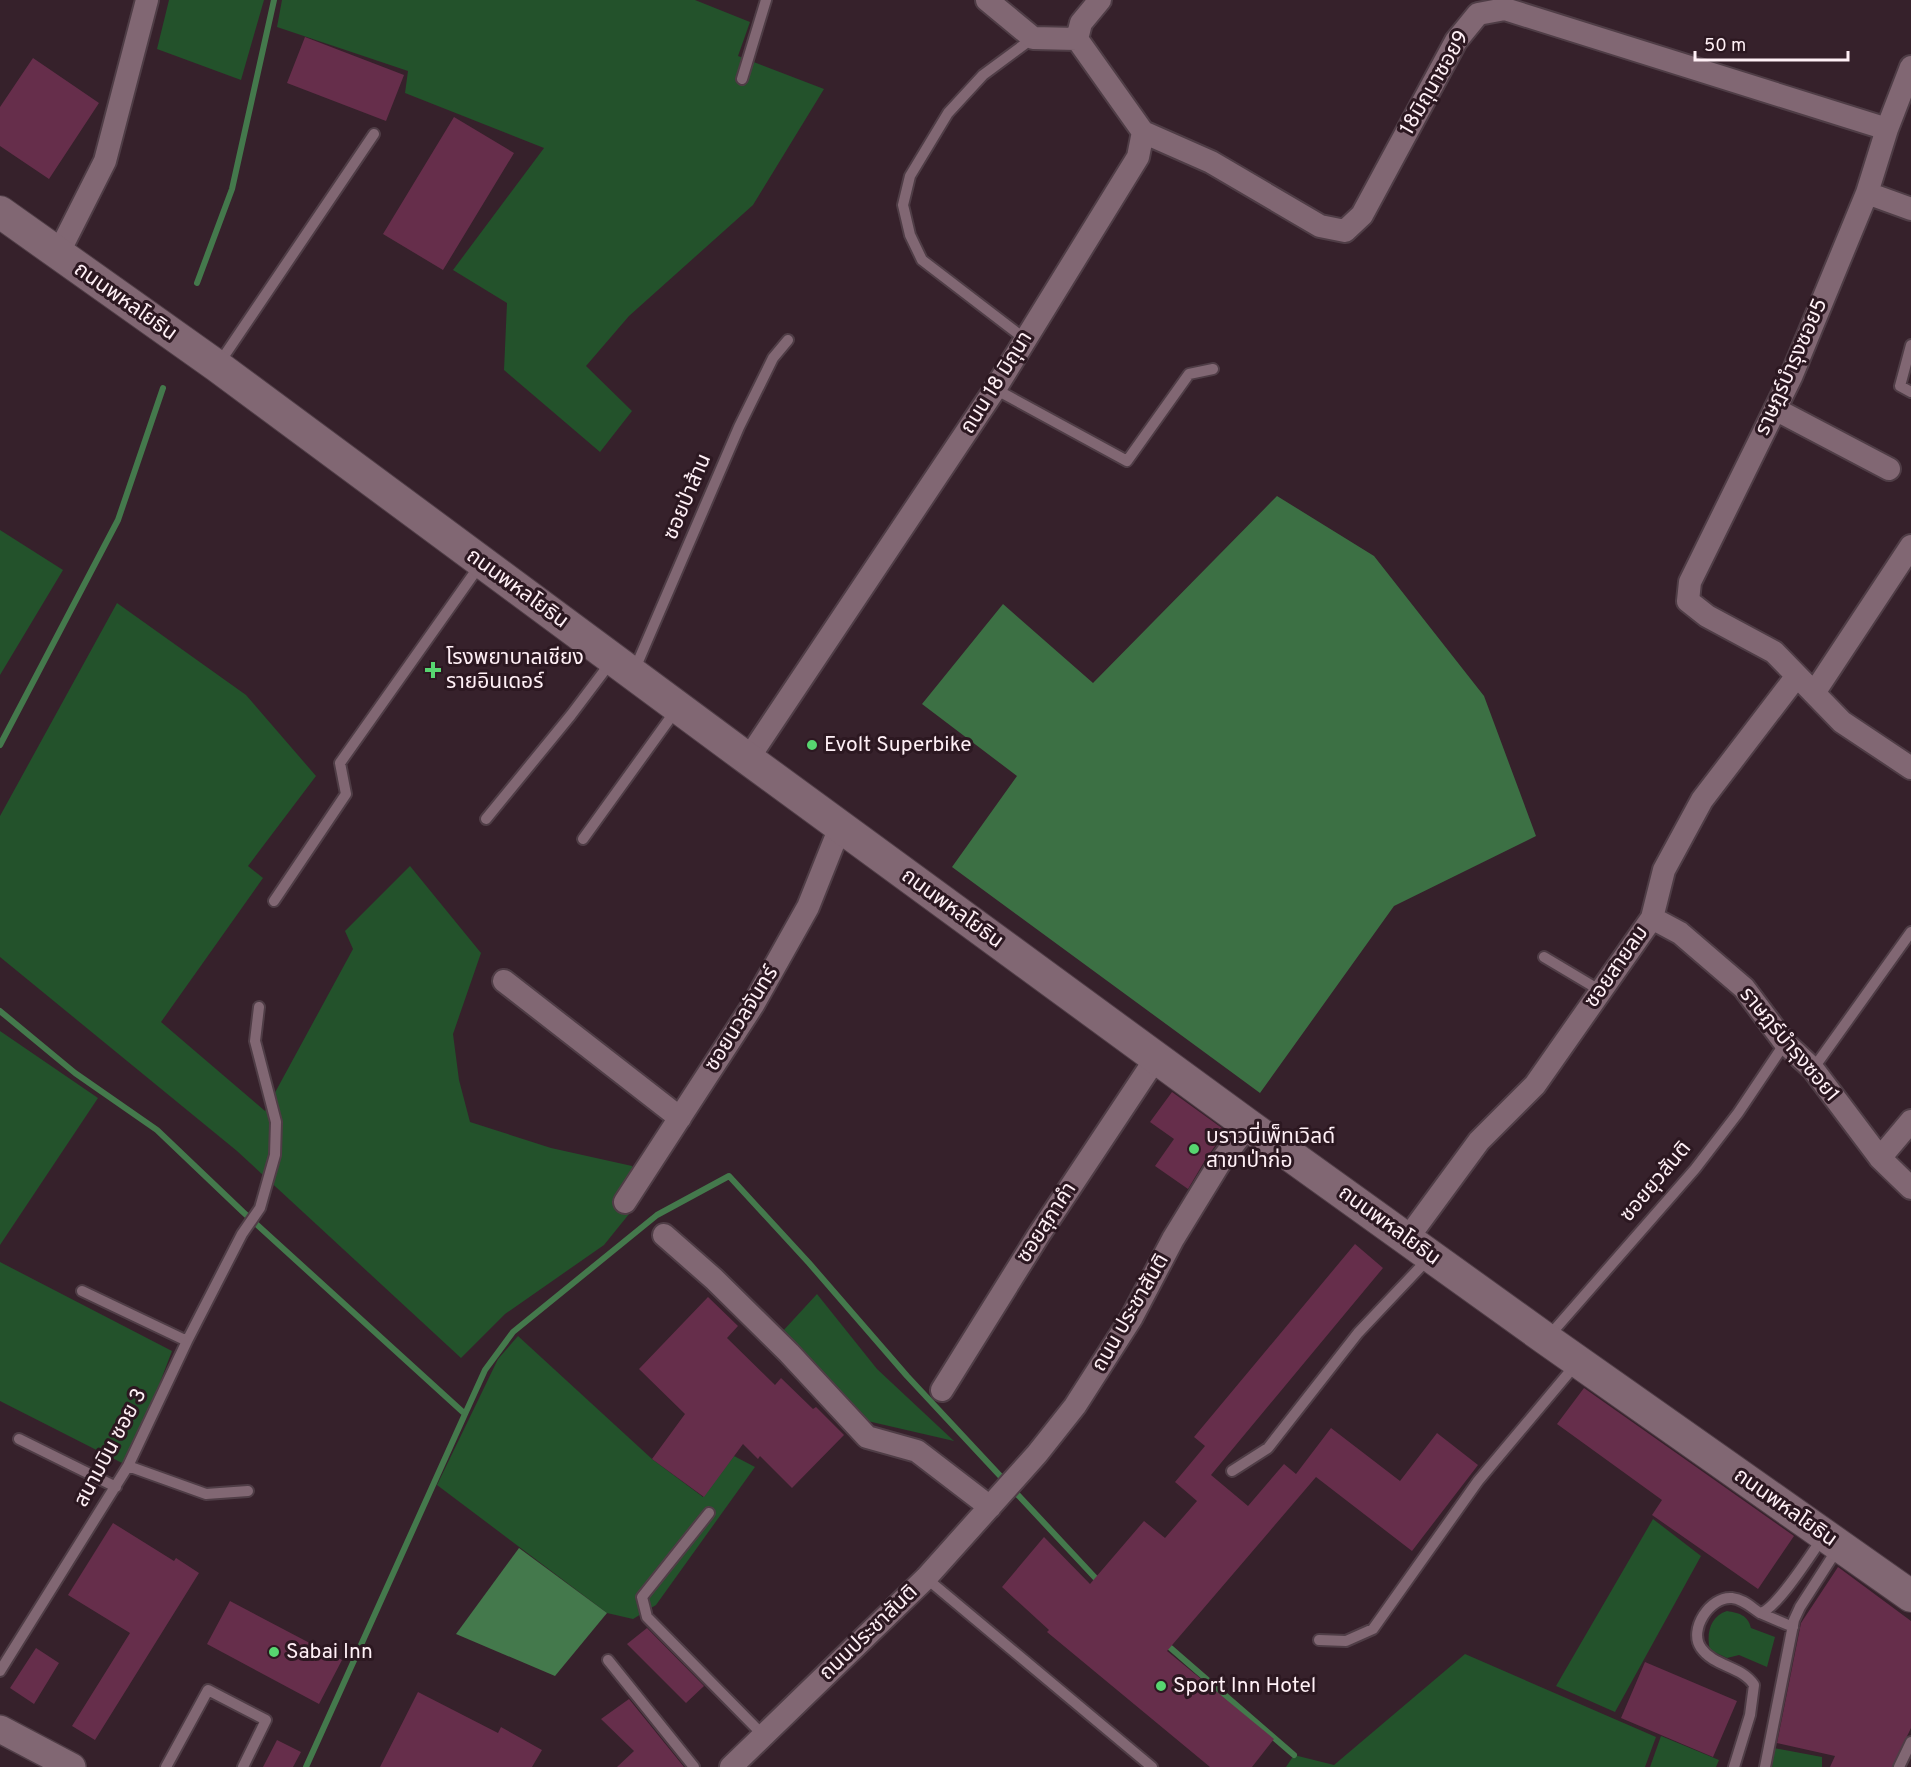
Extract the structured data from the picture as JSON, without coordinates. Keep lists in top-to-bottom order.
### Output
{
  "streets": {
    "main road": ["ถนนพหลโยธิน"],
    "street": [
      "18มิถุนาซอย9",
      "ราษฎร์บำรุงซอย5",
      "ถนน 18 มิถุนา",
      "ซอยสายลม",
      "ซอยนวลจันทร์",
      "ราษฎร์บำรุงซอย1",
      "ซอยสุภาคำ",
      "ถนน ประชาสันติ",
      "ถนนประชาสันติ"
    ],
    "lane": ["ซอยป่าส้าน", "ซอยยุวสันติ", "สนามบิน ซอย 3"]
  },
  "crossings": [
    ["18มิถุนาซอย9", "ราษฎร์บำรุงซอย5"],
    ["18มิถุนาซอย9", "ถนน 18 มิถุนา"],
    ["ถนนพหลโยธิน", "ถนน 18 มิถุนา"],
    ["ถนนพหลโยธิน", "ซอยป่าส้าน"],
    ["ถนนพหลโยธิน", "ซอยสายลม"],
    ["ถนนพหลโยธิน", "ซอยนวลจันทร์"],
    ["ถนนพหลโยธิน", "ซอยยุวสันติ"],
    ["ถนนพหลโยธิน", "ซอยสุภาคำ"],
    ["ถนนพหลโยธิน", "ถนน ประชาสันติ"],
    ["ราษฎร์บำรุงซอย5", "ซอยสายลม"],
    ["ซอยสายลม", "ราษฎร์บำรุงซอย1"],
    ["ราษฎร์บำรุงซอย1", "ซอยยุวสันติ"],
    ["ถนน ประชาสันติ", "ถนนประชาสันติ"]
  ],
  "places": {
    "health": ["โรงพยาบาลเชียง รายอินเดอร์"],
    "other": [
      "Evolt Superbike",
      "บราวนี่เพ็ทเวิลด์ สาขาป่าก่อ",
      "Sabai Inn",
      "Sport Inn Hotel"
    ]
  },
  "scale_bar": "50 m"
}
